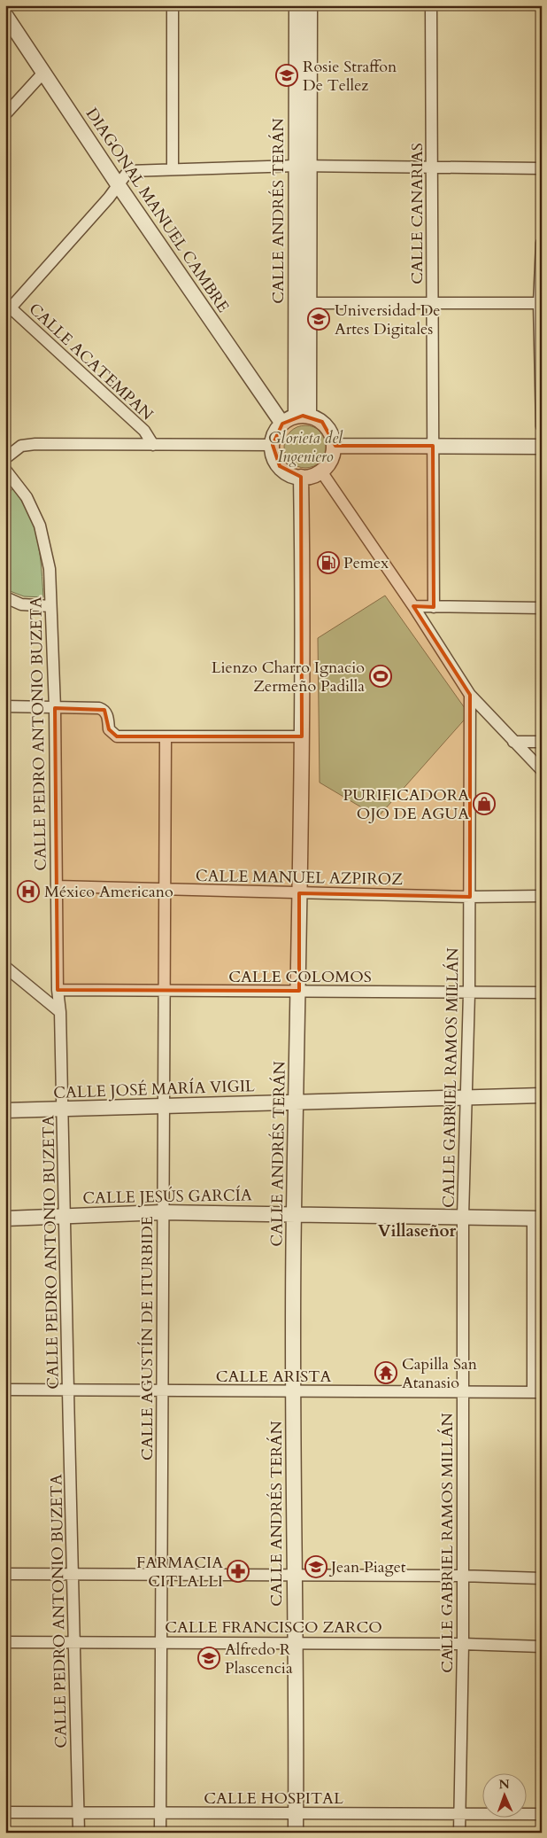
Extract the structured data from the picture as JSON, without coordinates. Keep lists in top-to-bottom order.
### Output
{
  "streets": {
    "street": [
      "DIAGONAL MANUEL CAMBRE",
      "CALLE ANDRÉS TERÁN",
      "CALLE CANARIAS",
      "CALLE ACATEMPAN",
      "CALLE PEDRO ANTONIO BUZETA",
      "CALLE MANUEL AZPIROZ",
      "CALLE COLOMOS",
      "CALLE GABRIEL RAMOS MILLÁN",
      "CALLE JOSÉ MARÍA VIGIL",
      "CALLE JESÚS GARCÍA",
      "CALLE AGUSTÍN DE ITURBIDE",
      "CALLE ARISTA",
      "CALLE FRANCISCO ZARCO",
      "CALLE HOSPITAL"
    ]
  },
  "crossings": [
    ["DIAGONAL MANUEL CAMBRE", "CALLE ANDRÉS TERÁN"],
    ["CALLE ANDRÉS TERÁN", "CALLE MANUEL AZPIROZ"],
    ["CALLE ANDRÉS TERÁN", "CALLE COLOMOS"],
    ["CALLE ANDRÉS TERÁN", "CALLE JOSÉ MARÍA VIGIL"],
    ["CALLE ANDRÉS TERÁN", "CALLE JESÚS GARCÍA"],
    ["CALLE ANDRÉS TERÁN", "CALLE ARISTA"],
    ["CALLE ANDRÉS TERÁN", "CALLE FRANCISCO ZARCO"],
    ["CALLE ANDRÉS TERÁN", "CALLE HOSPITAL"],
    ["CALLE PEDRO ANTONIO BUZETA", "CALLE MANUEL AZPIROZ"],
    ["CALLE PEDRO ANTONIO BUZETA", "CALLE COLOMOS"],
    ["CALLE PEDRO ANTONIO BUZETA", "CALLE JOSÉ MARÍA VIGIL"],
    ["CALLE PEDRO ANTONIO BUZETA", "CALLE JESÚS GARCÍA"],
    ["CALLE PEDRO ANTONIO BUZETA", "CALLE ARISTA"],
    ["CALLE PEDRO ANTONIO BUZETA", "CALLE FRANCISCO ZARCO"],
    ["CALLE PEDRO ANTONIO BUZETA", "CALLE HOSPITAL"],
    ["CALLE MANUEL AZPIROZ", "CALLE GABRIEL RAMOS MILLÁN"],
    ["CALLE MANUEL AZPIROZ", "CALLE AGUSTÍN DE ITURBIDE"],
    ["CALLE COLOMOS", "CALLE GABRIEL RAMOS MILLÁN"],
    ["CALLE COLOMOS", "CALLE AGUSTÍN DE ITURBIDE"],
    ["CALLE GABRIEL RAMOS MILLÁN", "CALLE JOSÉ MARÍA VIGIL"],
    ["CALLE GABRIEL RAMOS MILLÁN", "CALLE JESÚS GARCÍA"],
    ["CALLE GABRIEL RAMOS MILLÁN", "CALLE ARISTA"],
    ["CALLE GABRIEL RAMOS MILLÁN", "CALLE FRANCISCO ZARCO"],
    ["CALLE GABRIEL RAMOS MILLÁN", "CALLE HOSPITAL"],
    ["CALLE JOSÉ MARÍA VIGIL", "CALLE AGUSTÍN DE ITURBIDE"],
    ["CALLE JESÚS GARCÍA", "CALLE AGUSTÍN DE ITURBIDE"],
    ["CALLE AGUSTÍN DE ITURBIDE", "CALLE ARISTA"],
    ["CALLE AGUSTÍN DE ITURBIDE", "CALLE FRANCISCO ZARCO"],
    ["CALLE AGUSTÍN DE ITURBIDE", "CALLE HOSPITAL"]
  ],
  "districts": ["Villaseñor"],
  "parks": ["Glorieta del Ingeniero"],
  "places": {
    "school or university": [
      "Rosie Straffon De Tellez",
      "Universidad De Artes Digitales",
      "Jean Piaget",
      "Alfredo R Plascencia"
    ],
    "fuel station": ["Pemex"],
    "sports": ["Lienzo Charro Ignacio Zermeño Padilla"],
    "shop": ["PURIFICADORA OJO DE AGUA"],
    "hospital": ["México Americano"],
    "temple": ["Capilla San Atanasio"],
    "pharmacy": ["FARMACIA CITLALLI"]
  },
  "north": "top"
}
